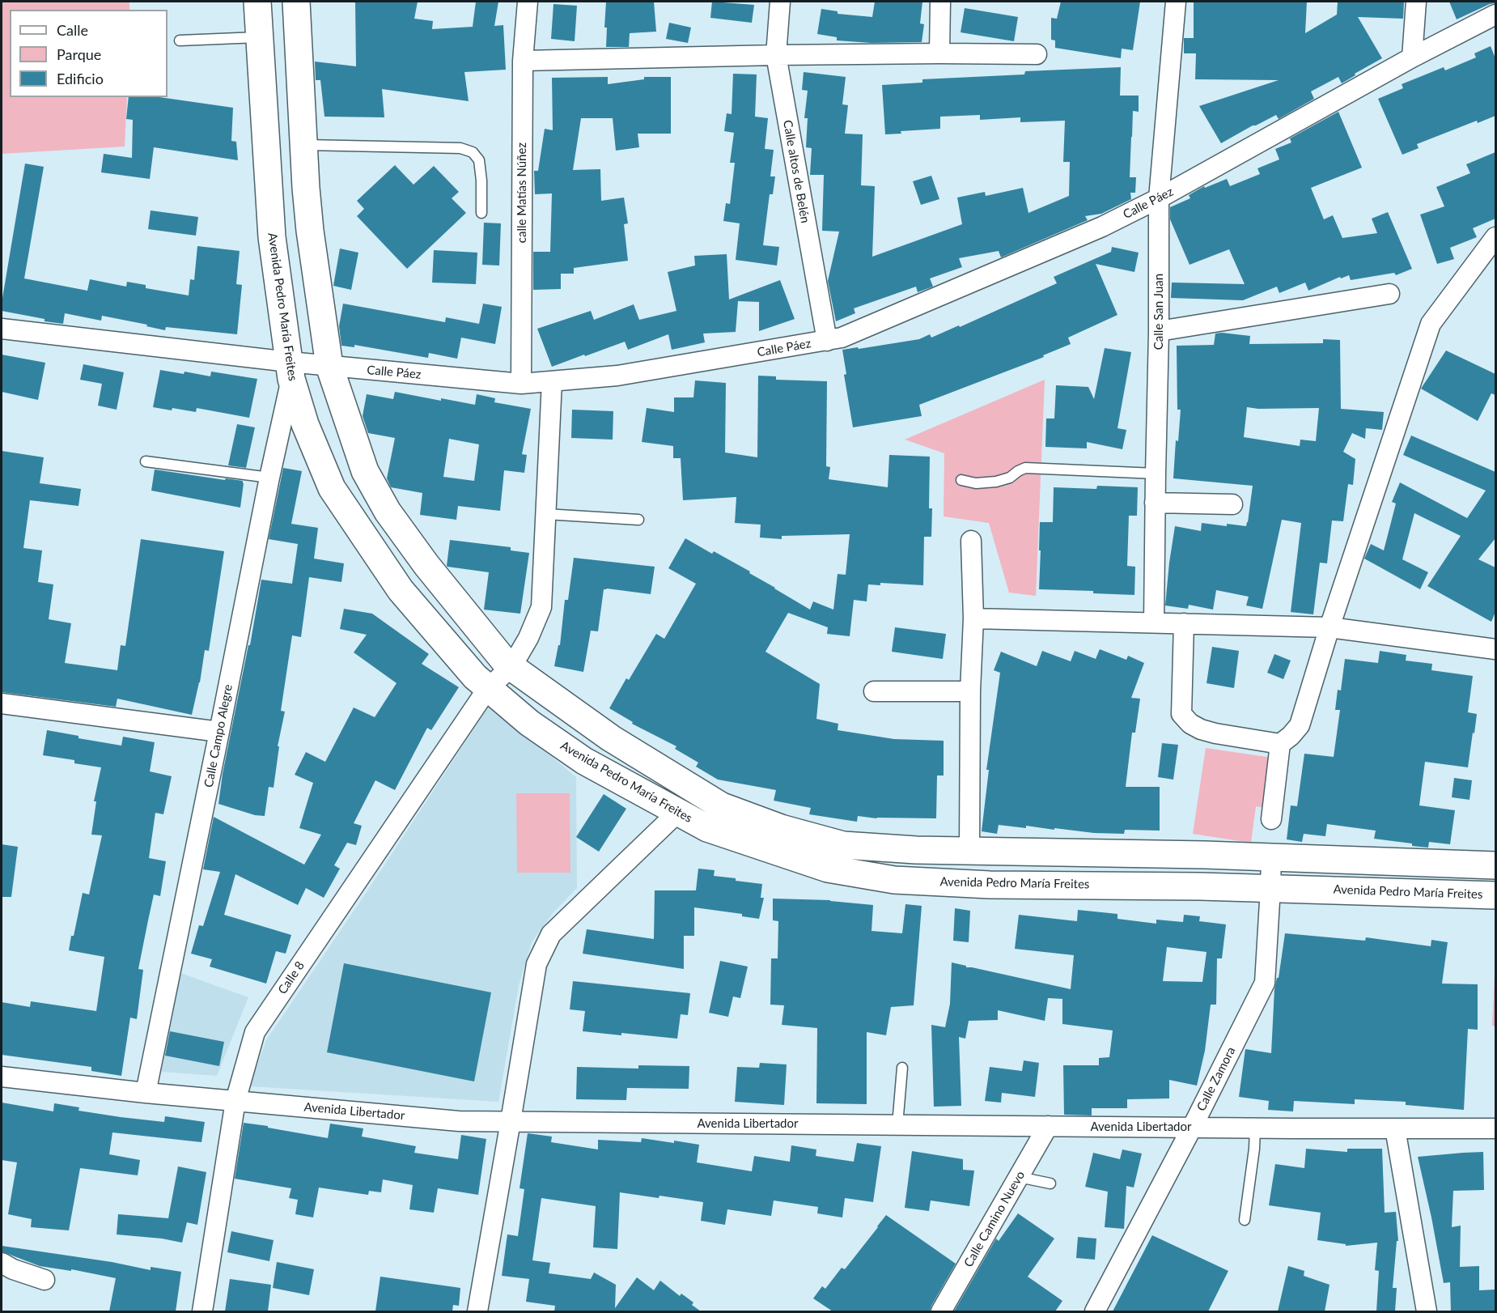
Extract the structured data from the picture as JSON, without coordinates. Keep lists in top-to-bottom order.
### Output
{
  "streets": {
    "street": [
      "Calle altos de Belén",
      "calle Matías Núñez",
      "Calle Páez",
      "Avenida Pedro María Freites",
      "Calle San Juan",
      "Calle Campo Alegre",
      "Calle 8",
      "Calle Zamora",
      "Avenida Libertador",
      "Calle Camino Nuevo"
    ]
  },
  "crossings": [
    ["Calle altos de Belén", "Calle Páez"],
    ["calle Matías Núñez", "Calle Páez"],
    ["Calle Páez", "Avenida Pedro María Freites"],
    ["Calle Páez", "Calle San Juan"],
    ["Calle Páez", "Calle Campo Alegre"],
    ["Avenida Pedro María Freites", "Calle Campo Alegre"],
    ["Avenida Pedro María Freites", "Calle 8"],
    ["Avenida Pedro María Freites", "Calle Zamora"],
    ["Calle Campo Alegre", "Avenida Libertador"],
    ["Calle 8", "Avenida Libertador"],
    ["Calle Zamora", "Avenida Libertador"],
    ["Avenida Libertador", "Calle Camino Nuevo"]
  ],
  "legend": ["Calle", "Parque", "Edificio"]
}
